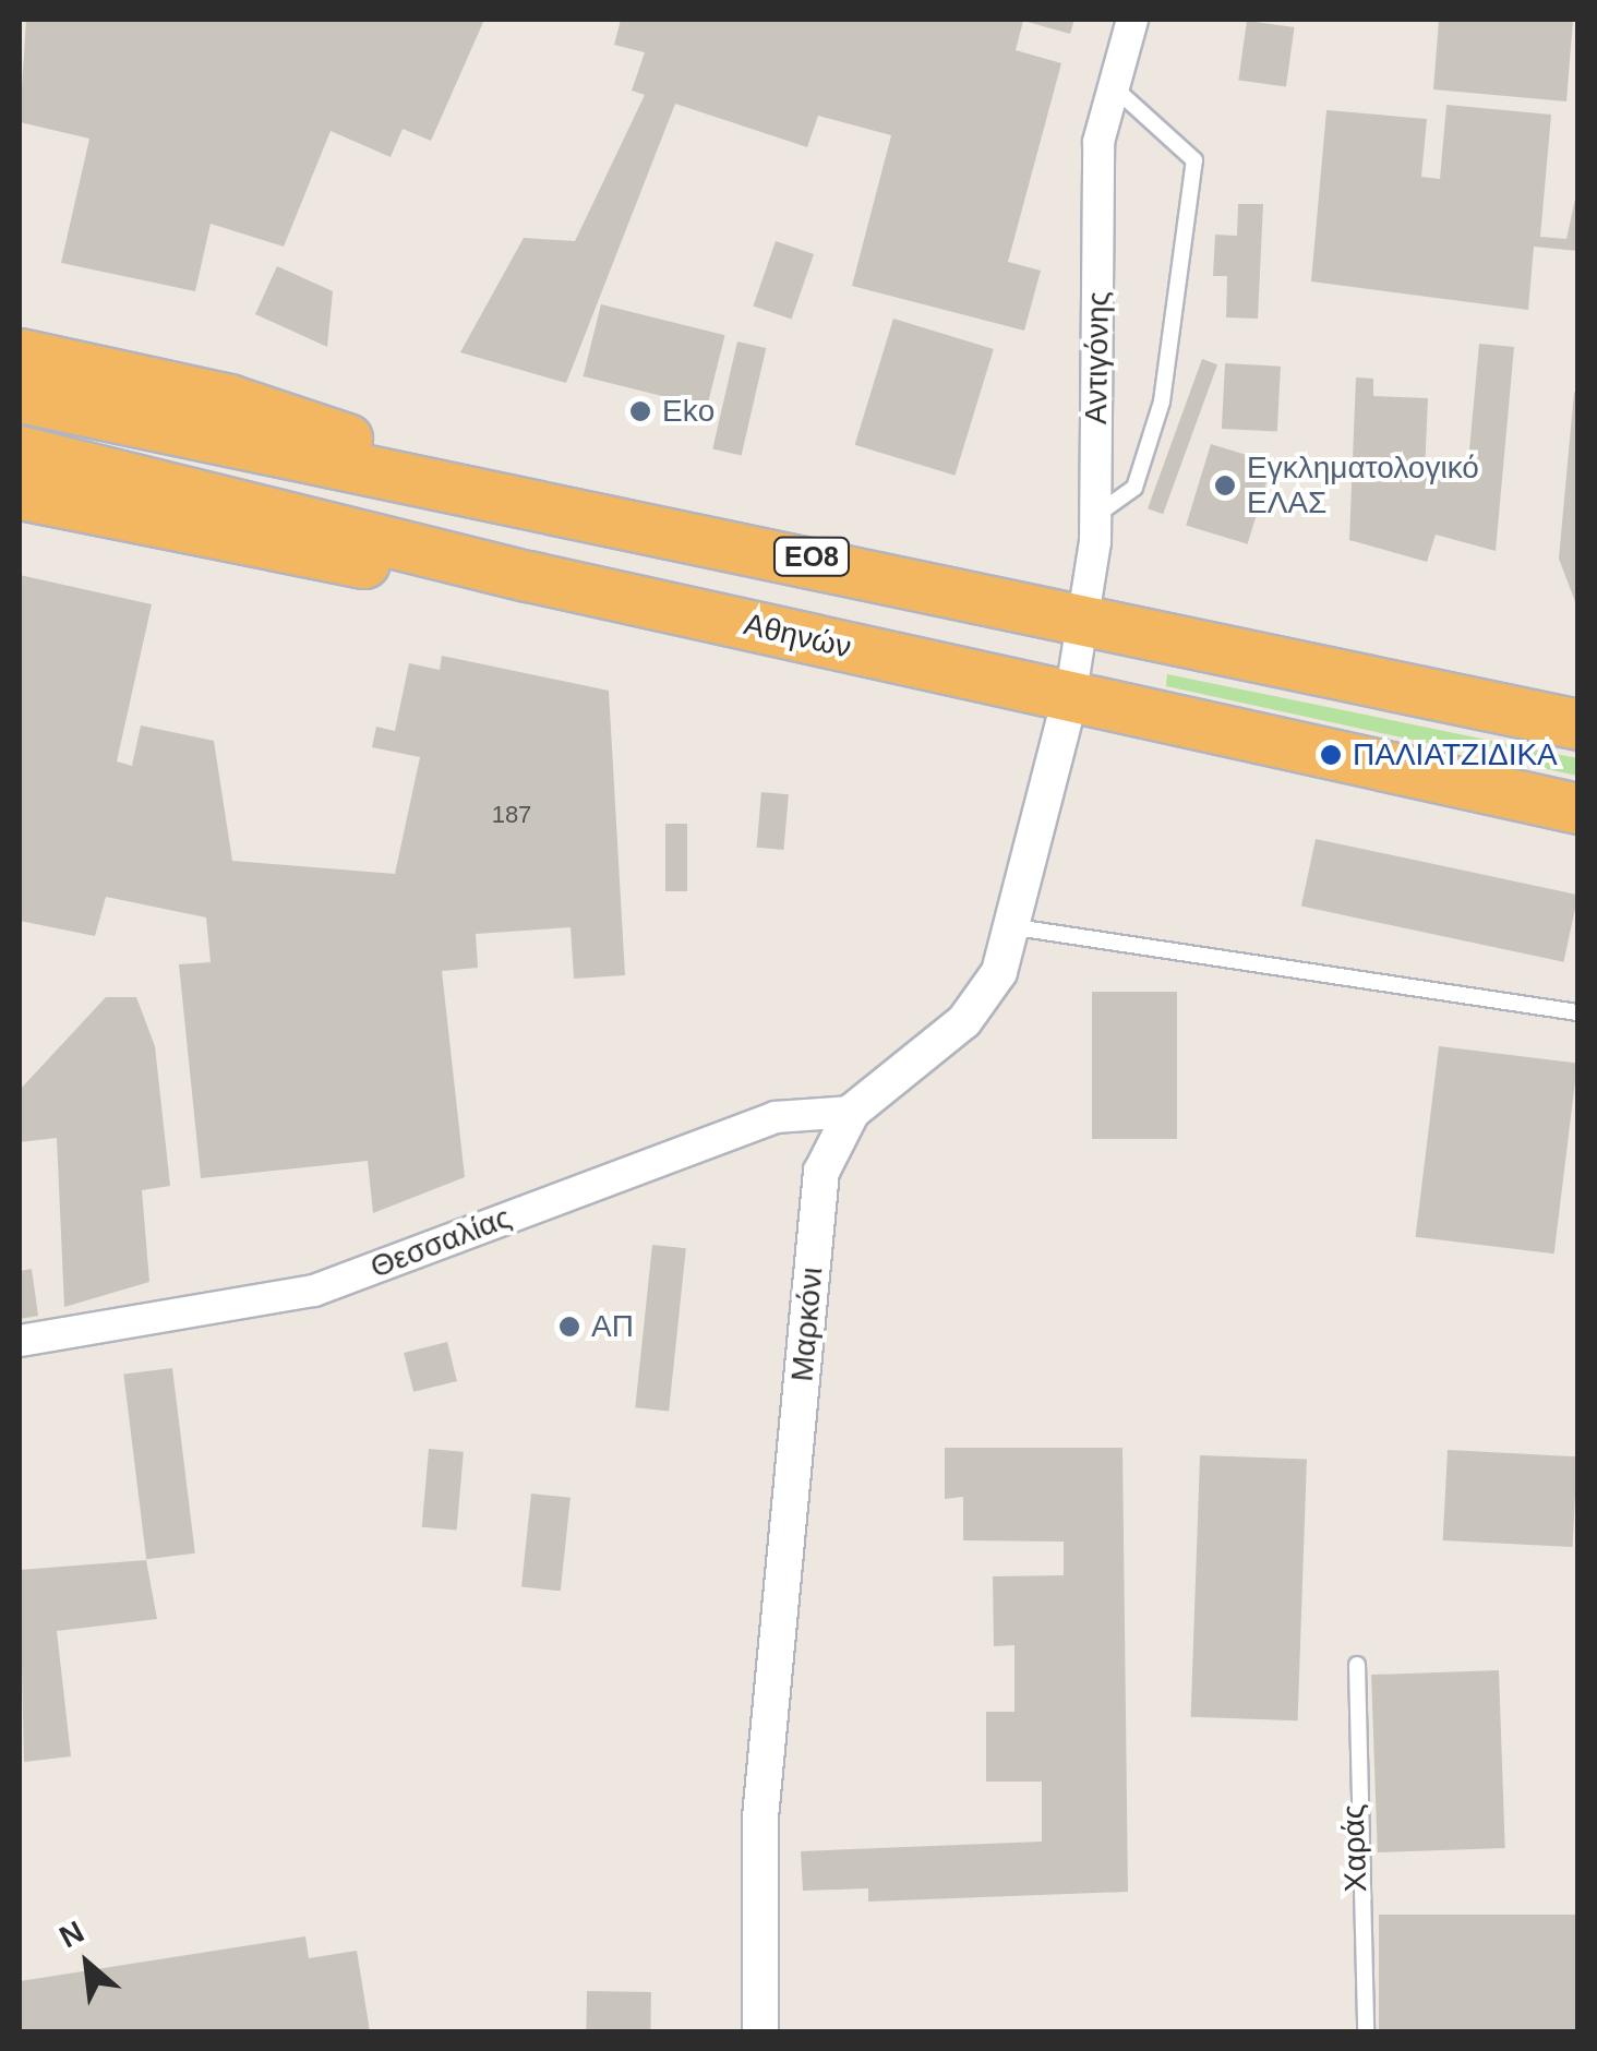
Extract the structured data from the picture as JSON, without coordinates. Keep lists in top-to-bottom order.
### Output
{
  "streets": {
    "highway": ["ΕΟ8", "Αθηνών"],
    "street": ["Αντιγόνης", "Θεσσαλίας", "Μαρκόνι"],
    "lane": ["Χαράς"]
  },
  "crossings": [
    ["Αντιγόνης", "ΕΟ8"],
    ["Αντιγόνης", "Αθηνών"],
    ["Αντιγόνης", "Μαρκόνι"],
    ["Αθηνών", "Μαρκόνι"],
    ["Θεσσαλίας", "Μαρκόνι"]
  ],
  "places": [
    "Eko",
    "Εγκληματολογικό ΕΛΑΣ",
    "ΠΑΛΙΑΤΖΙΔΙΚΑ",
    "ΑΠ"
  ],
  "house_numbers": ["187"],
  "north": "top left"
}
